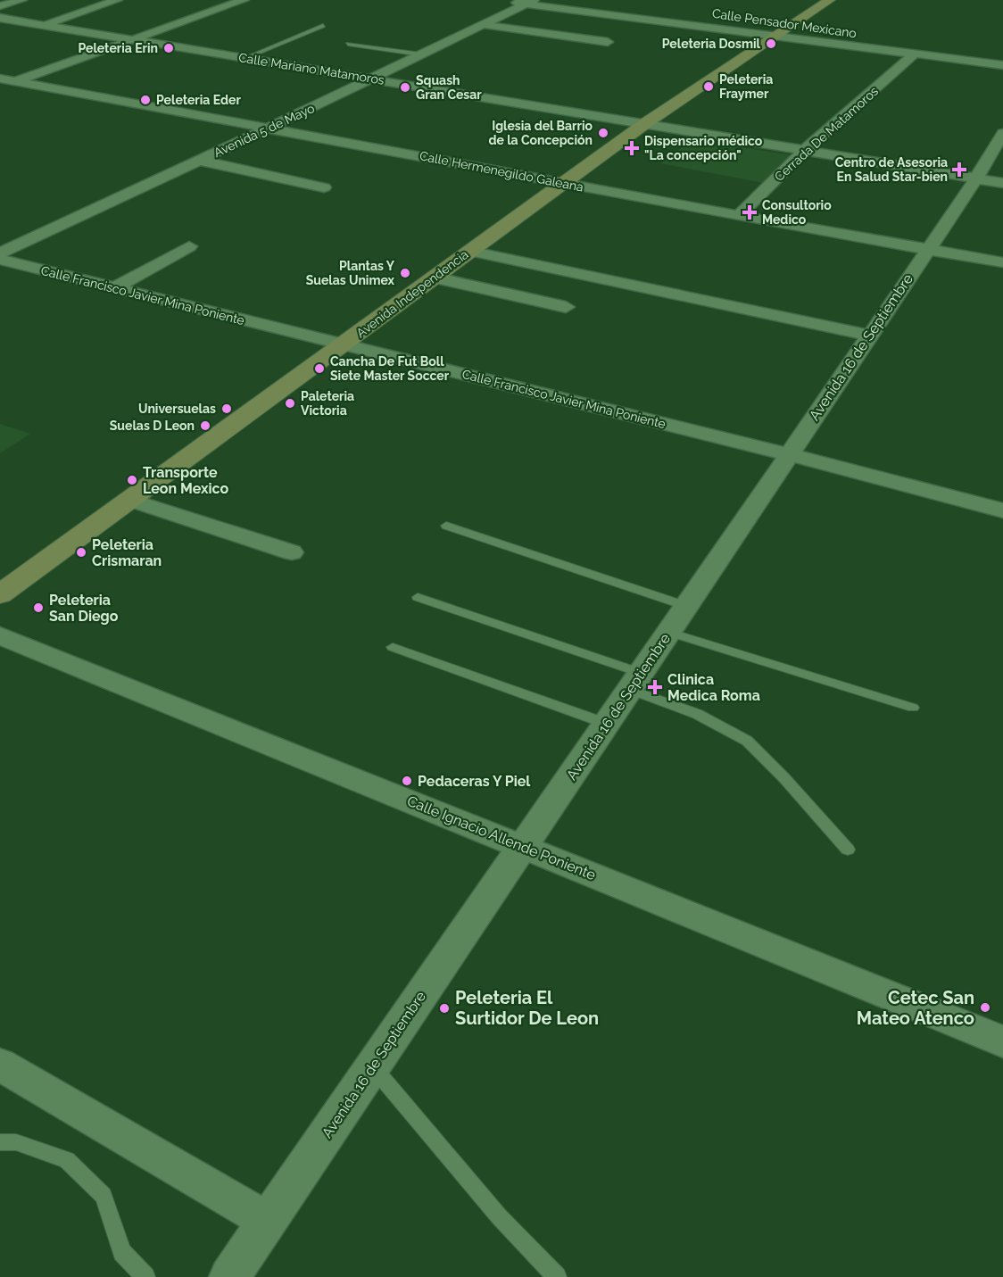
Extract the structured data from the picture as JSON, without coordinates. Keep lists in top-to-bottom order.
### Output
{
  "streets": {
    "main road": ["Avenida Independencia"],
    "street": [
      "Calle Pensador Mexicano",
      "Calle Mariano Matamoros",
      "Avenida 5 de Mayo",
      "Cerrada De Matamoros",
      "Calle Hermenegildo Galeana",
      "Calle Francisco Javier Mina Poniente",
      "Avenida 16 de Septiembre",
      "Calle Ignacio Allende Poniente"
    ]
  },
  "crossings": [
    ["Calle Pensador Mexicano", "Avenida 5 de Mayo"],
    ["Calle Pensador Mexicano", "Cerrada De Matamoros"],
    ["Calle Pensador Mexicano", "Avenida Independencia"],
    ["Calle Mariano Matamoros", "Avenida 5 de Mayo"],
    ["Calle Mariano Matamoros", "Cerrada De Matamoros"],
    ["Calle Mariano Matamoros", "Avenida Independencia"],
    ["Calle Mariano Matamoros", "Avenida 16 de Septiembre"],
    ["Avenida 5 de Mayo", "Calle Hermenegildo Galeana"],
    ["Cerrada De Matamoros", "Calle Hermenegildo Galeana"],
    ["Calle Hermenegildo Galeana", "Avenida Independencia"],
    ["Calle Hermenegildo Galeana", "Avenida 16 de Septiembre"],
    ["Avenida Independencia", "Calle Francisco Javier Mina Poniente"],
    ["Calle Francisco Javier Mina Poniente", "Avenida 16 de Septiembre"],
    ["Avenida 16 de Septiembre", "Calle Ignacio Allende Poniente"]
  ],
  "places": {
    "other": [
      "Peleteria Dosmil",
      "Peleteria Erin",
      "Peleteria Fraymer",
      "Squash Gran Cesar",
      "Peleteria Eder",
      "Iglesia del Barrio de la Concepción",
      "Plantas Y Suelas Unimex",
      "Cancha De Fut Boll Siete Master Soccer",
      "Paleteria Victoria",
      "Universuelas",
      "Suelas D Leon",
      "Transporte Leon Mexico",
      "Peleteria Crismaran",
      "Peleteria San Diego",
      "Pedaceras Y Piel",
      "Cetec San Mateo Atenco",
      "Peleteria El Surtidor De Leon"
    ],
    "health": [
      "Dispensario médico \"La concepción\"",
      "Centro de Asesoria En Salud Star-bien",
      "Consultorio Medico",
      "Clinica Medica Roma"
    ]
  }
}
